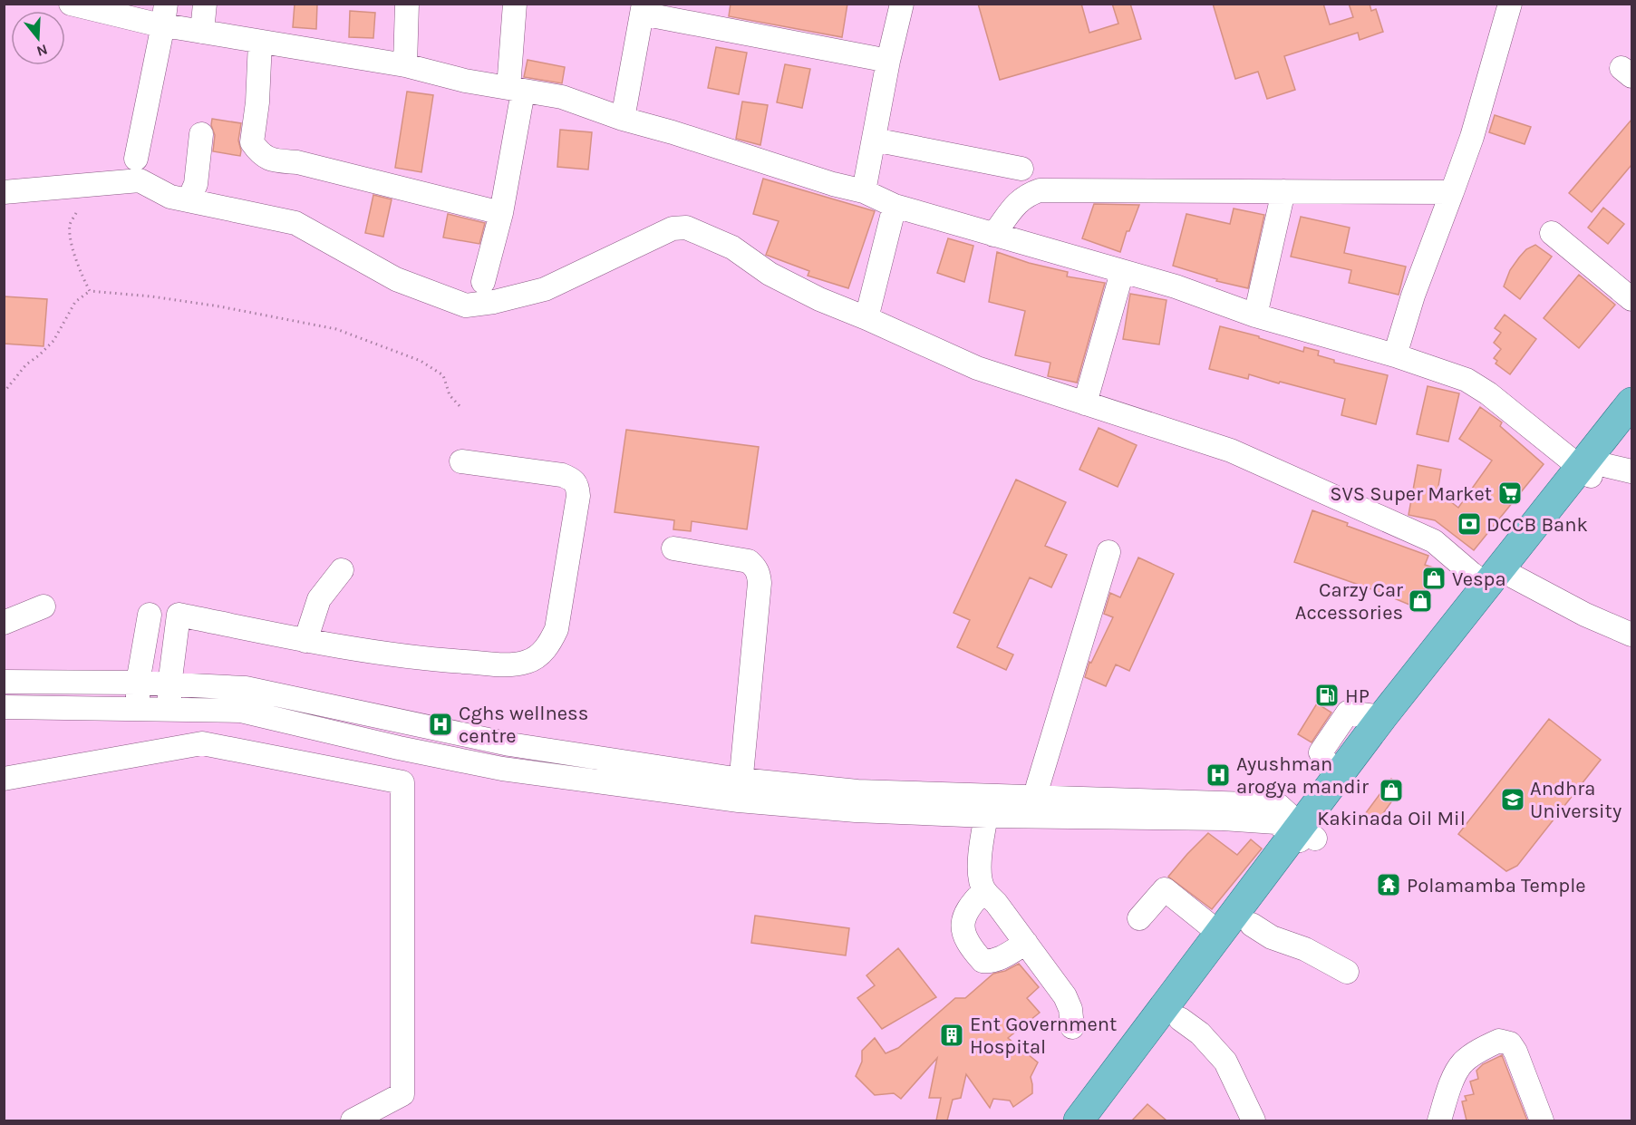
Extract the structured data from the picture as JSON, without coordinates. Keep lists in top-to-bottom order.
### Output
{
  "places": {
    "supermarket": ["SVS Super Market"],
    "bank": ["DCCB Bank"],
    "shop": ["Vespa", "Carzy Car Accessories", "Kakinada Oil Mil"],
    "fuel station": ["HP"],
    "hospital": ["Cghs wellness centre", "Ayushman arogya mandir"],
    "school or university": ["Andhra University"],
    "temple": ["Polamamba Temple"],
    "building": ["Ent Government Hospital"]
  },
  "north": "bottom"
}
